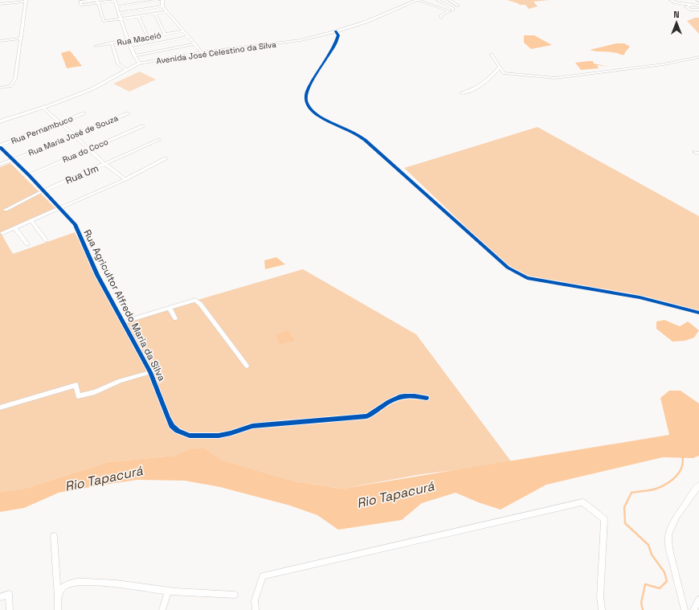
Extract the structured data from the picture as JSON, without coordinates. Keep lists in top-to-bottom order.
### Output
{
  "streets": {
    "street": [
      "Rua Maceió",
      "Avenida José Celestino da Silva",
      "Rua Pernambuco",
      "Rua Maria José de Souza",
      "Rua do Coco",
      "Rua Um",
      "Rua Agricultor Alfredo Maria da Silva"
    ]
  },
  "crossings": [
    ["Rua Pernambuco", "Rua Agricultor Alfredo Maria da Silva"],
    ["Rua Maria José de Souza", "Rua Agricultor Alfredo Maria da Silva"],
    ["Rua do Coco", "Rua Agricultor Alfredo Maria da Silva"],
    ["Rua Um", "Rua Agricultor Alfredo Maria da Silva"]
  ],
  "water": ["Rio Tapacurá"],
  "north": "top"
}
